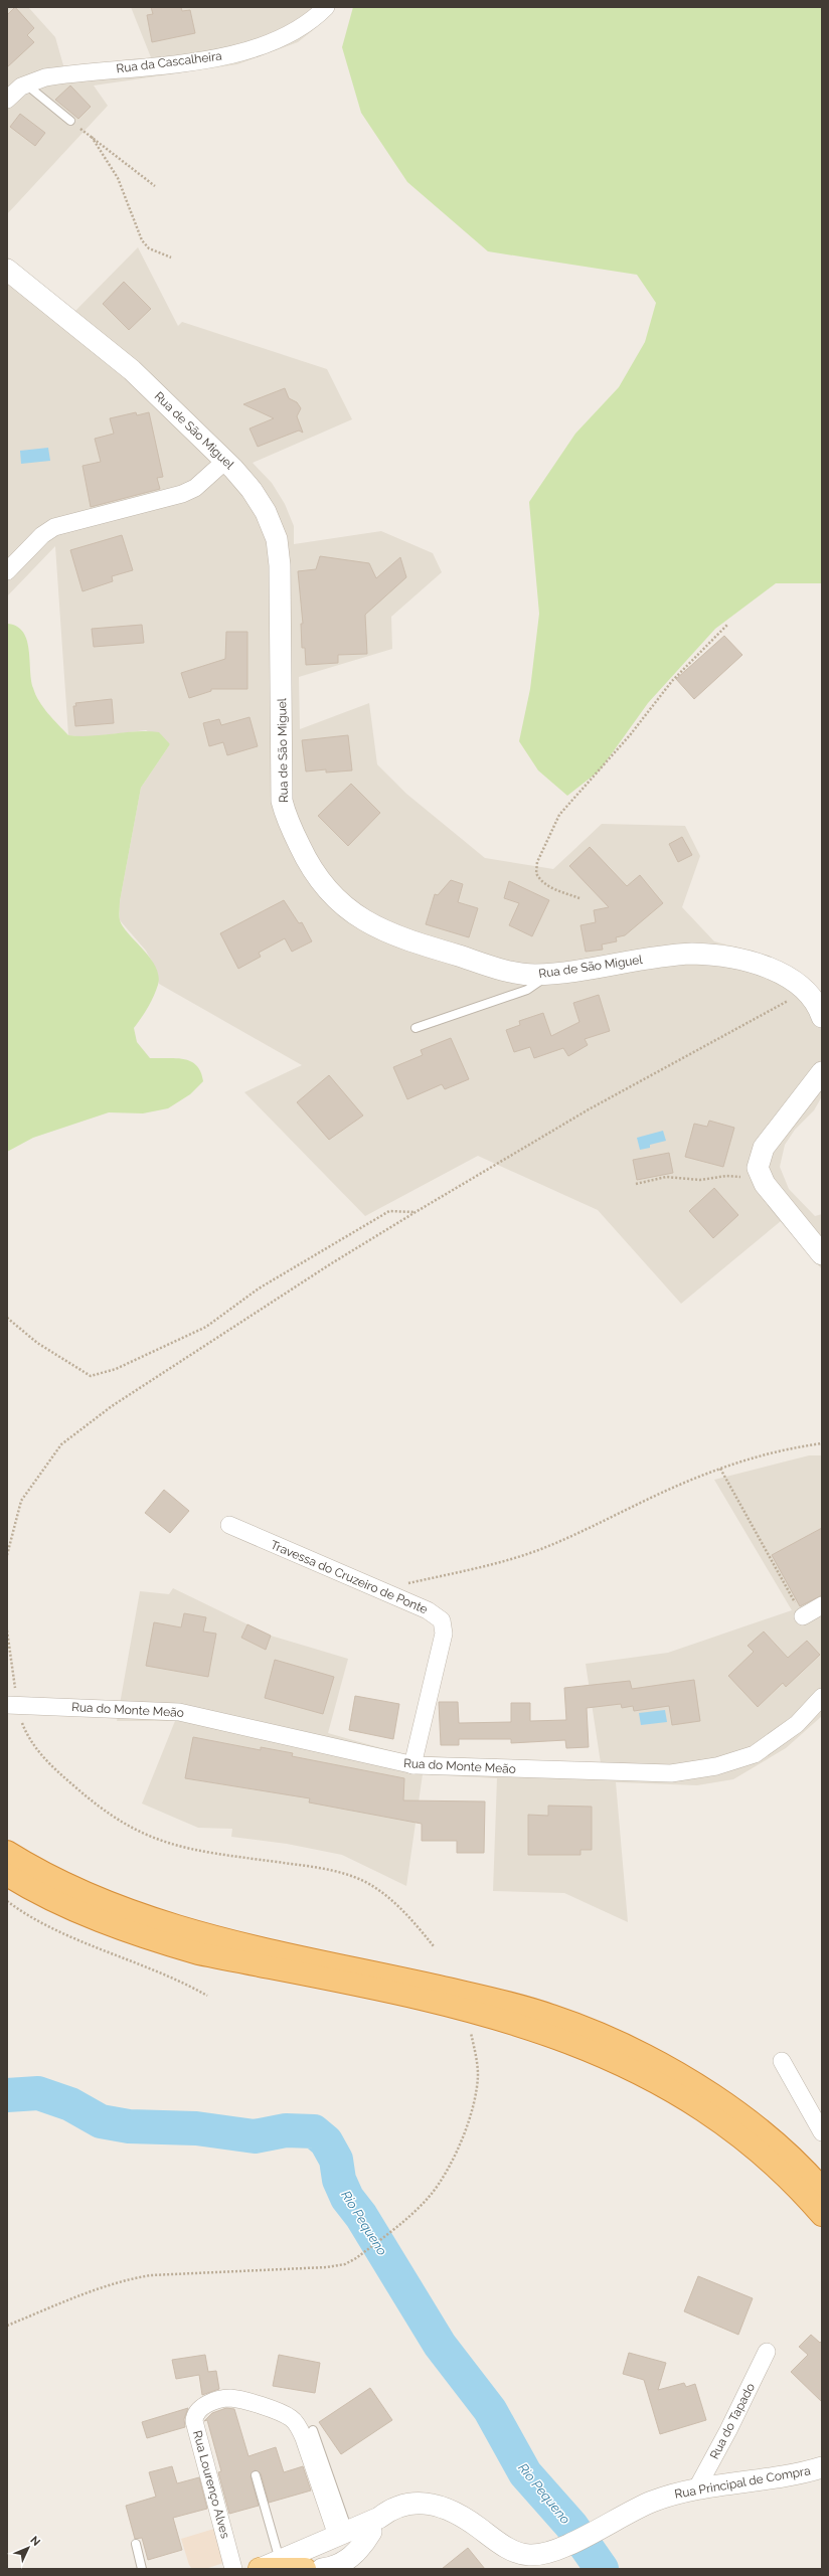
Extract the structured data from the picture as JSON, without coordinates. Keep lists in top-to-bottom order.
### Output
{
  "streets": {
    "street": [
      "Rua da Cascalheira",
      "Rua de São Miguel",
      "Travessa do Cruzeiro de Ponte",
      "Rua do Monte Meão",
      "Rua do Tapado",
      "Rua Principal de Compra",
      "Rua Lourenço Alves"
    ]
  },
  "crossings": [
    ["Travessa do Cruzeiro de Ponte", "Rua do Monte Meão"],
    ["Rua do Tapado", "Rua Principal de Compra"],
    ["Rua Principal de Compra", "Rua Lourenço Alves"]
  ],
  "water": ["Rio Pequeno"],
  "north": "top right"
}
